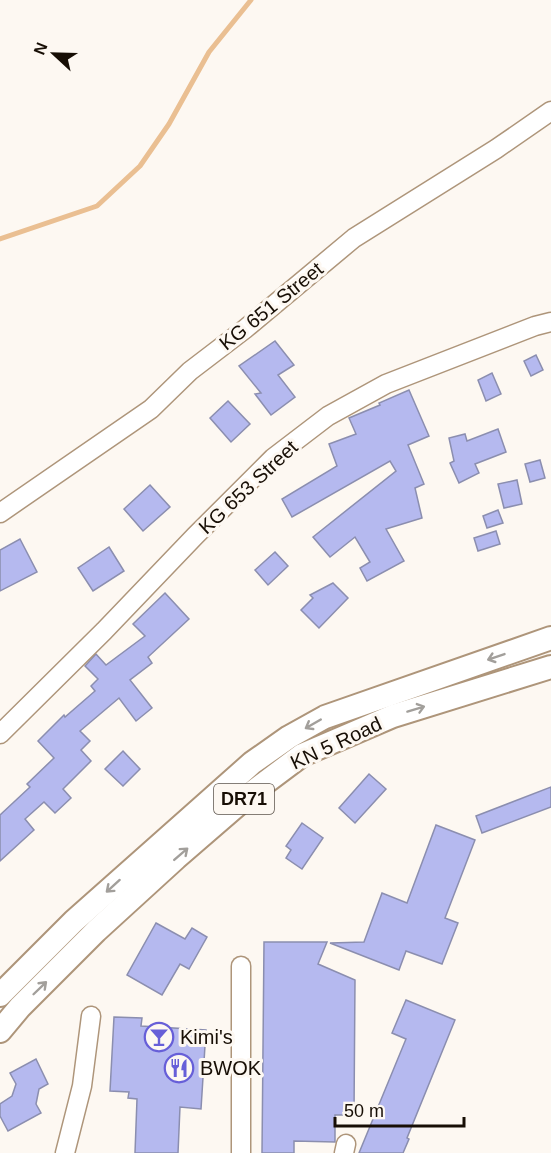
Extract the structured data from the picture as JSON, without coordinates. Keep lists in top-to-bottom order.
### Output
{
  "streets": {
    "main road": ["KN 5 Road", "DR71"],
    "street": ["KG 651 Street", "KG 653 Street"]
  },
  "places": {
    "bar": ["Kimi's"],
    "restaurant": ["BWOK"]
  },
  "scale_bar": "50 m",
  "north": "left"
}
